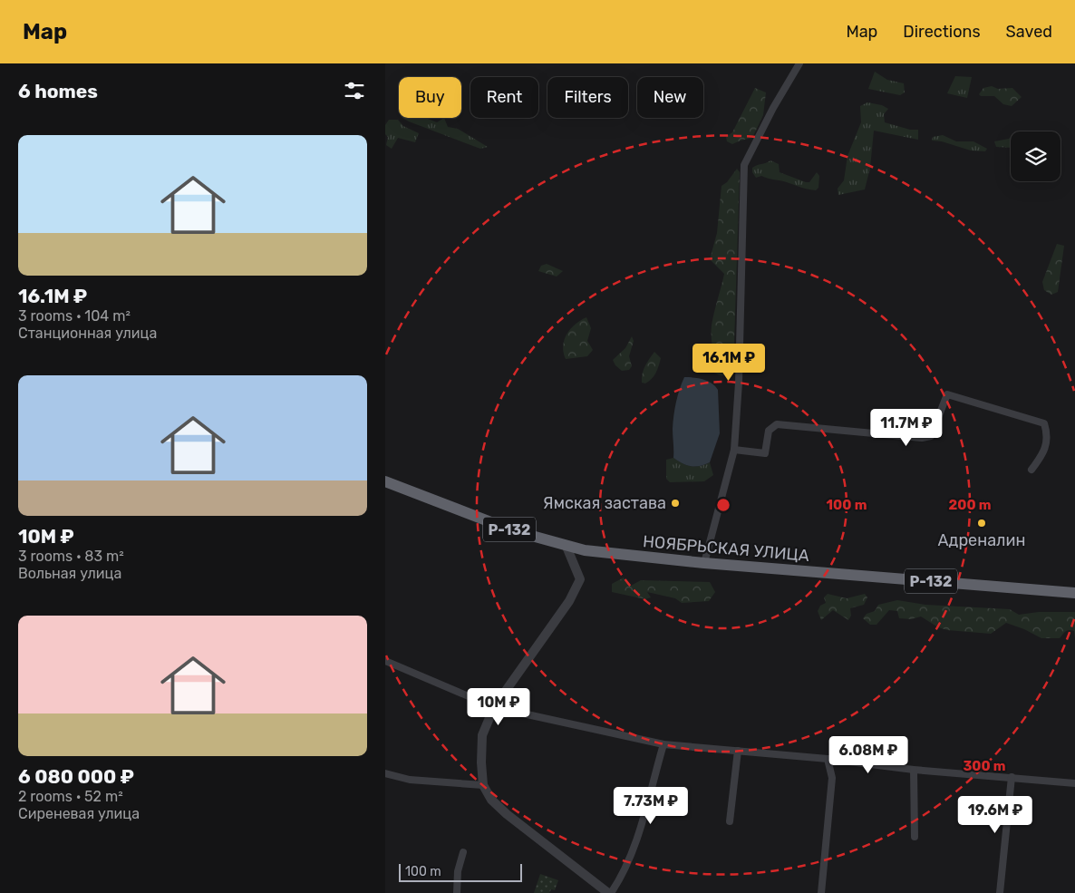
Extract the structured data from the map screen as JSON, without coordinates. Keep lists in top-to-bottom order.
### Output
{
  "streets": {
    "highway": ["Р-132", "НОЯБРЬСКАЯ УЛИЦА"]
  },
  "places": ["Ямская застава", "Адреналин"],
  "scale_bar": "100 m",
  "page": {
    "header": "Map",
    "nav": ["Map", "Directions", "Saved"],
    "heading": "6 homes",
    "chip": [
      "Buy",
      "Rent",
      "Filters",
      "New"
    ],
    "list": [
      {
        "name": "16.1M ₽",
        "note": "3 rooms · 104 m² · Станционная улица"
      },
      {
        "name": "10M ₽",
        "note": "3 rooms · 83 m² · Вольная улица"
      },
      {
        "name": "6 080 000 ₽",
        "note": "2 rooms · 52 m² · Сиреневая улица"
      }
    ],
    "price": [
      "16.1M ₽",
      "11.7M ₽",
      "10M ₽",
      "6.08M ₽",
      "7.73M ₽",
      "19.6M ₽"
    ],
    "scale": "100 m"
  },
  "rings": ["100 m", "200 m", "300 m"]
}
